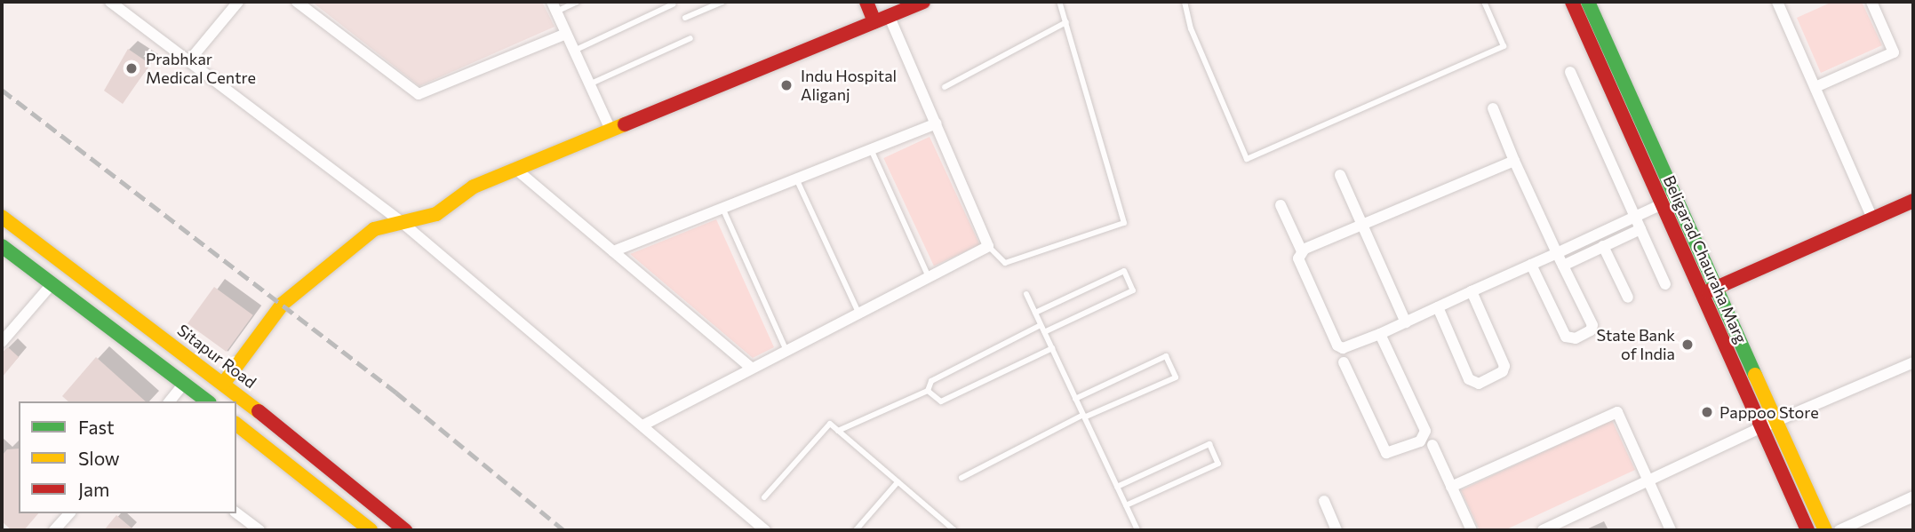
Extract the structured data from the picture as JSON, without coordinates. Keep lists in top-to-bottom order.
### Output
{
  "streets": {
    "street": ["Beligarad Chauraha Marg", "Sitapur Road"]
  },
  "places": [
    "Prabhkar Medical Centre",
    "Indu Hospital Aliganj",
    "State Bank of India",
    "Pappoo Store"
  ],
  "legend": ["Fast", "Slow", "Jam"]
}
